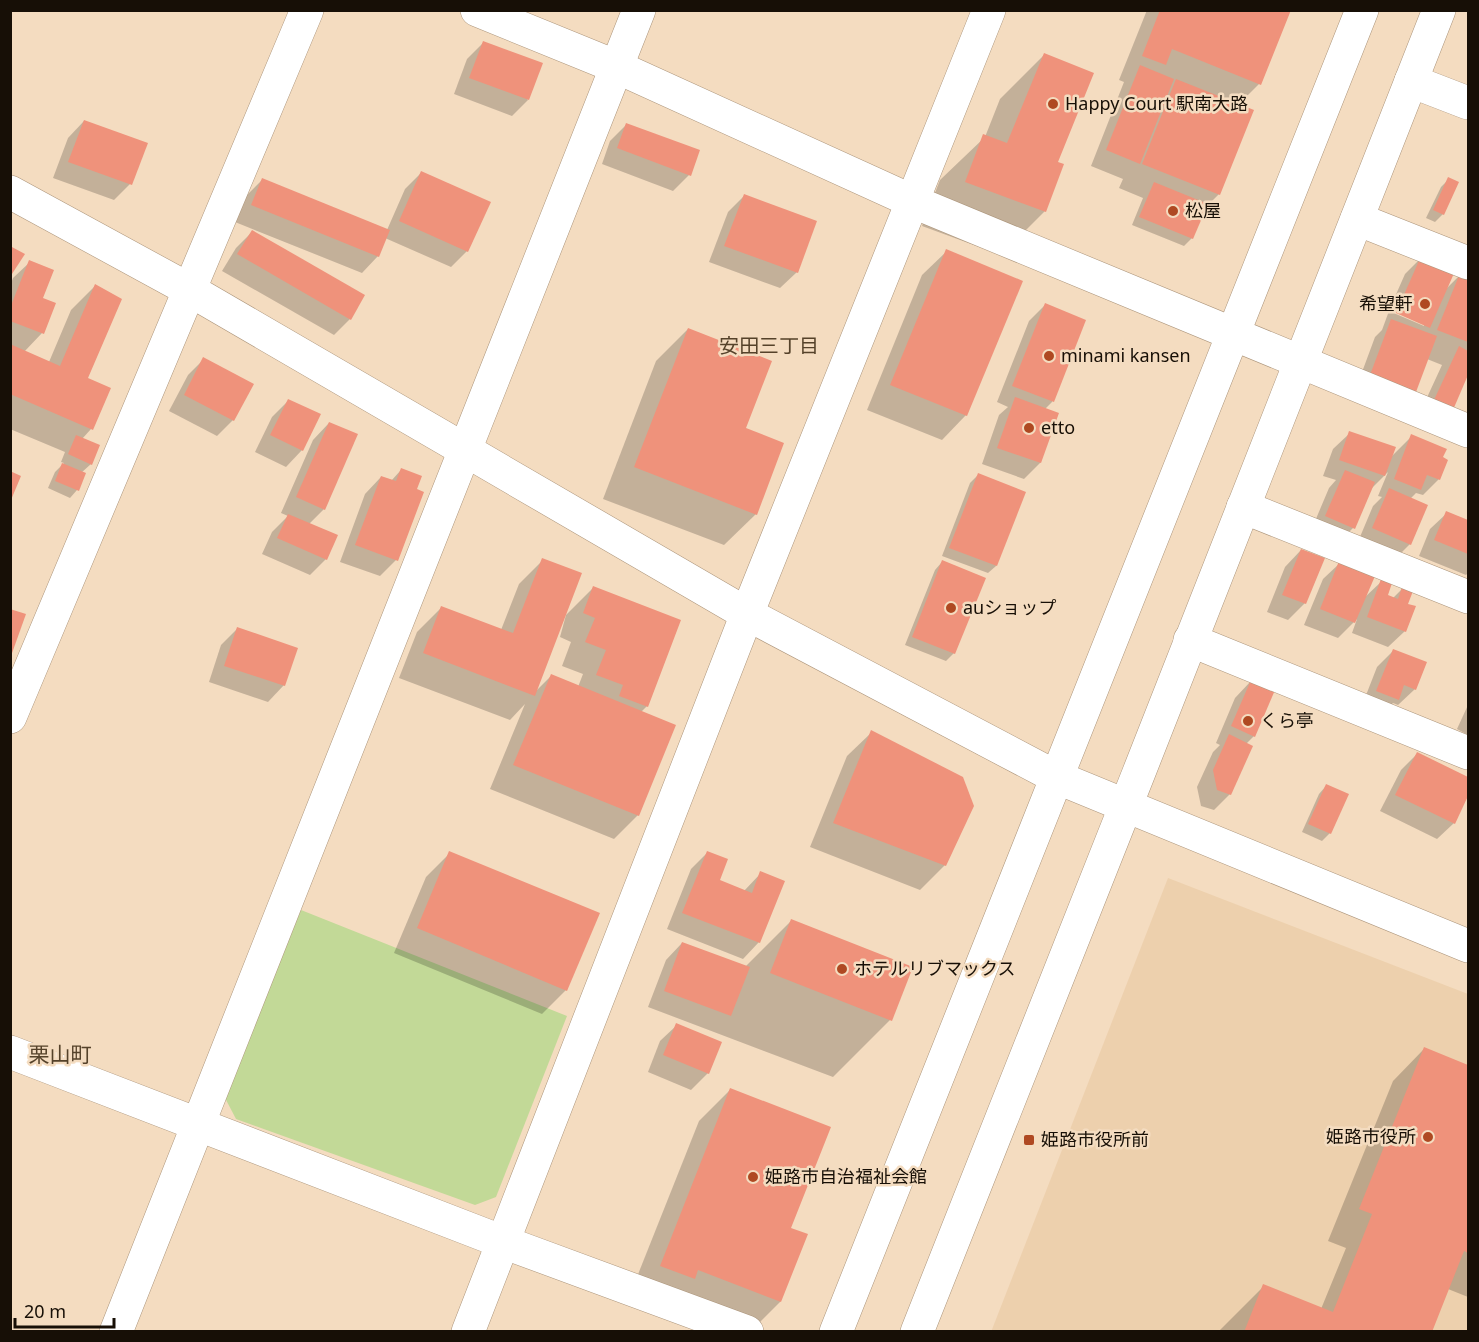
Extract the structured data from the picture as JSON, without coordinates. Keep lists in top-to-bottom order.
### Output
{
  "districts": ["安田三丁目", "栗山町"],
  "places": {
    "other": [
      "Happy Court 駅南大路",
      "松屋",
      "希望軒",
      "minami kansen",
      "etto",
      "auショップ",
      "くら亭",
      "ホテルリブマックス",
      "姫路市役所",
      "姫路市自治福祉会館"
    ],
    "transit": ["姫路市役所前"]
  },
  "scale_bar": "20 m"
}
